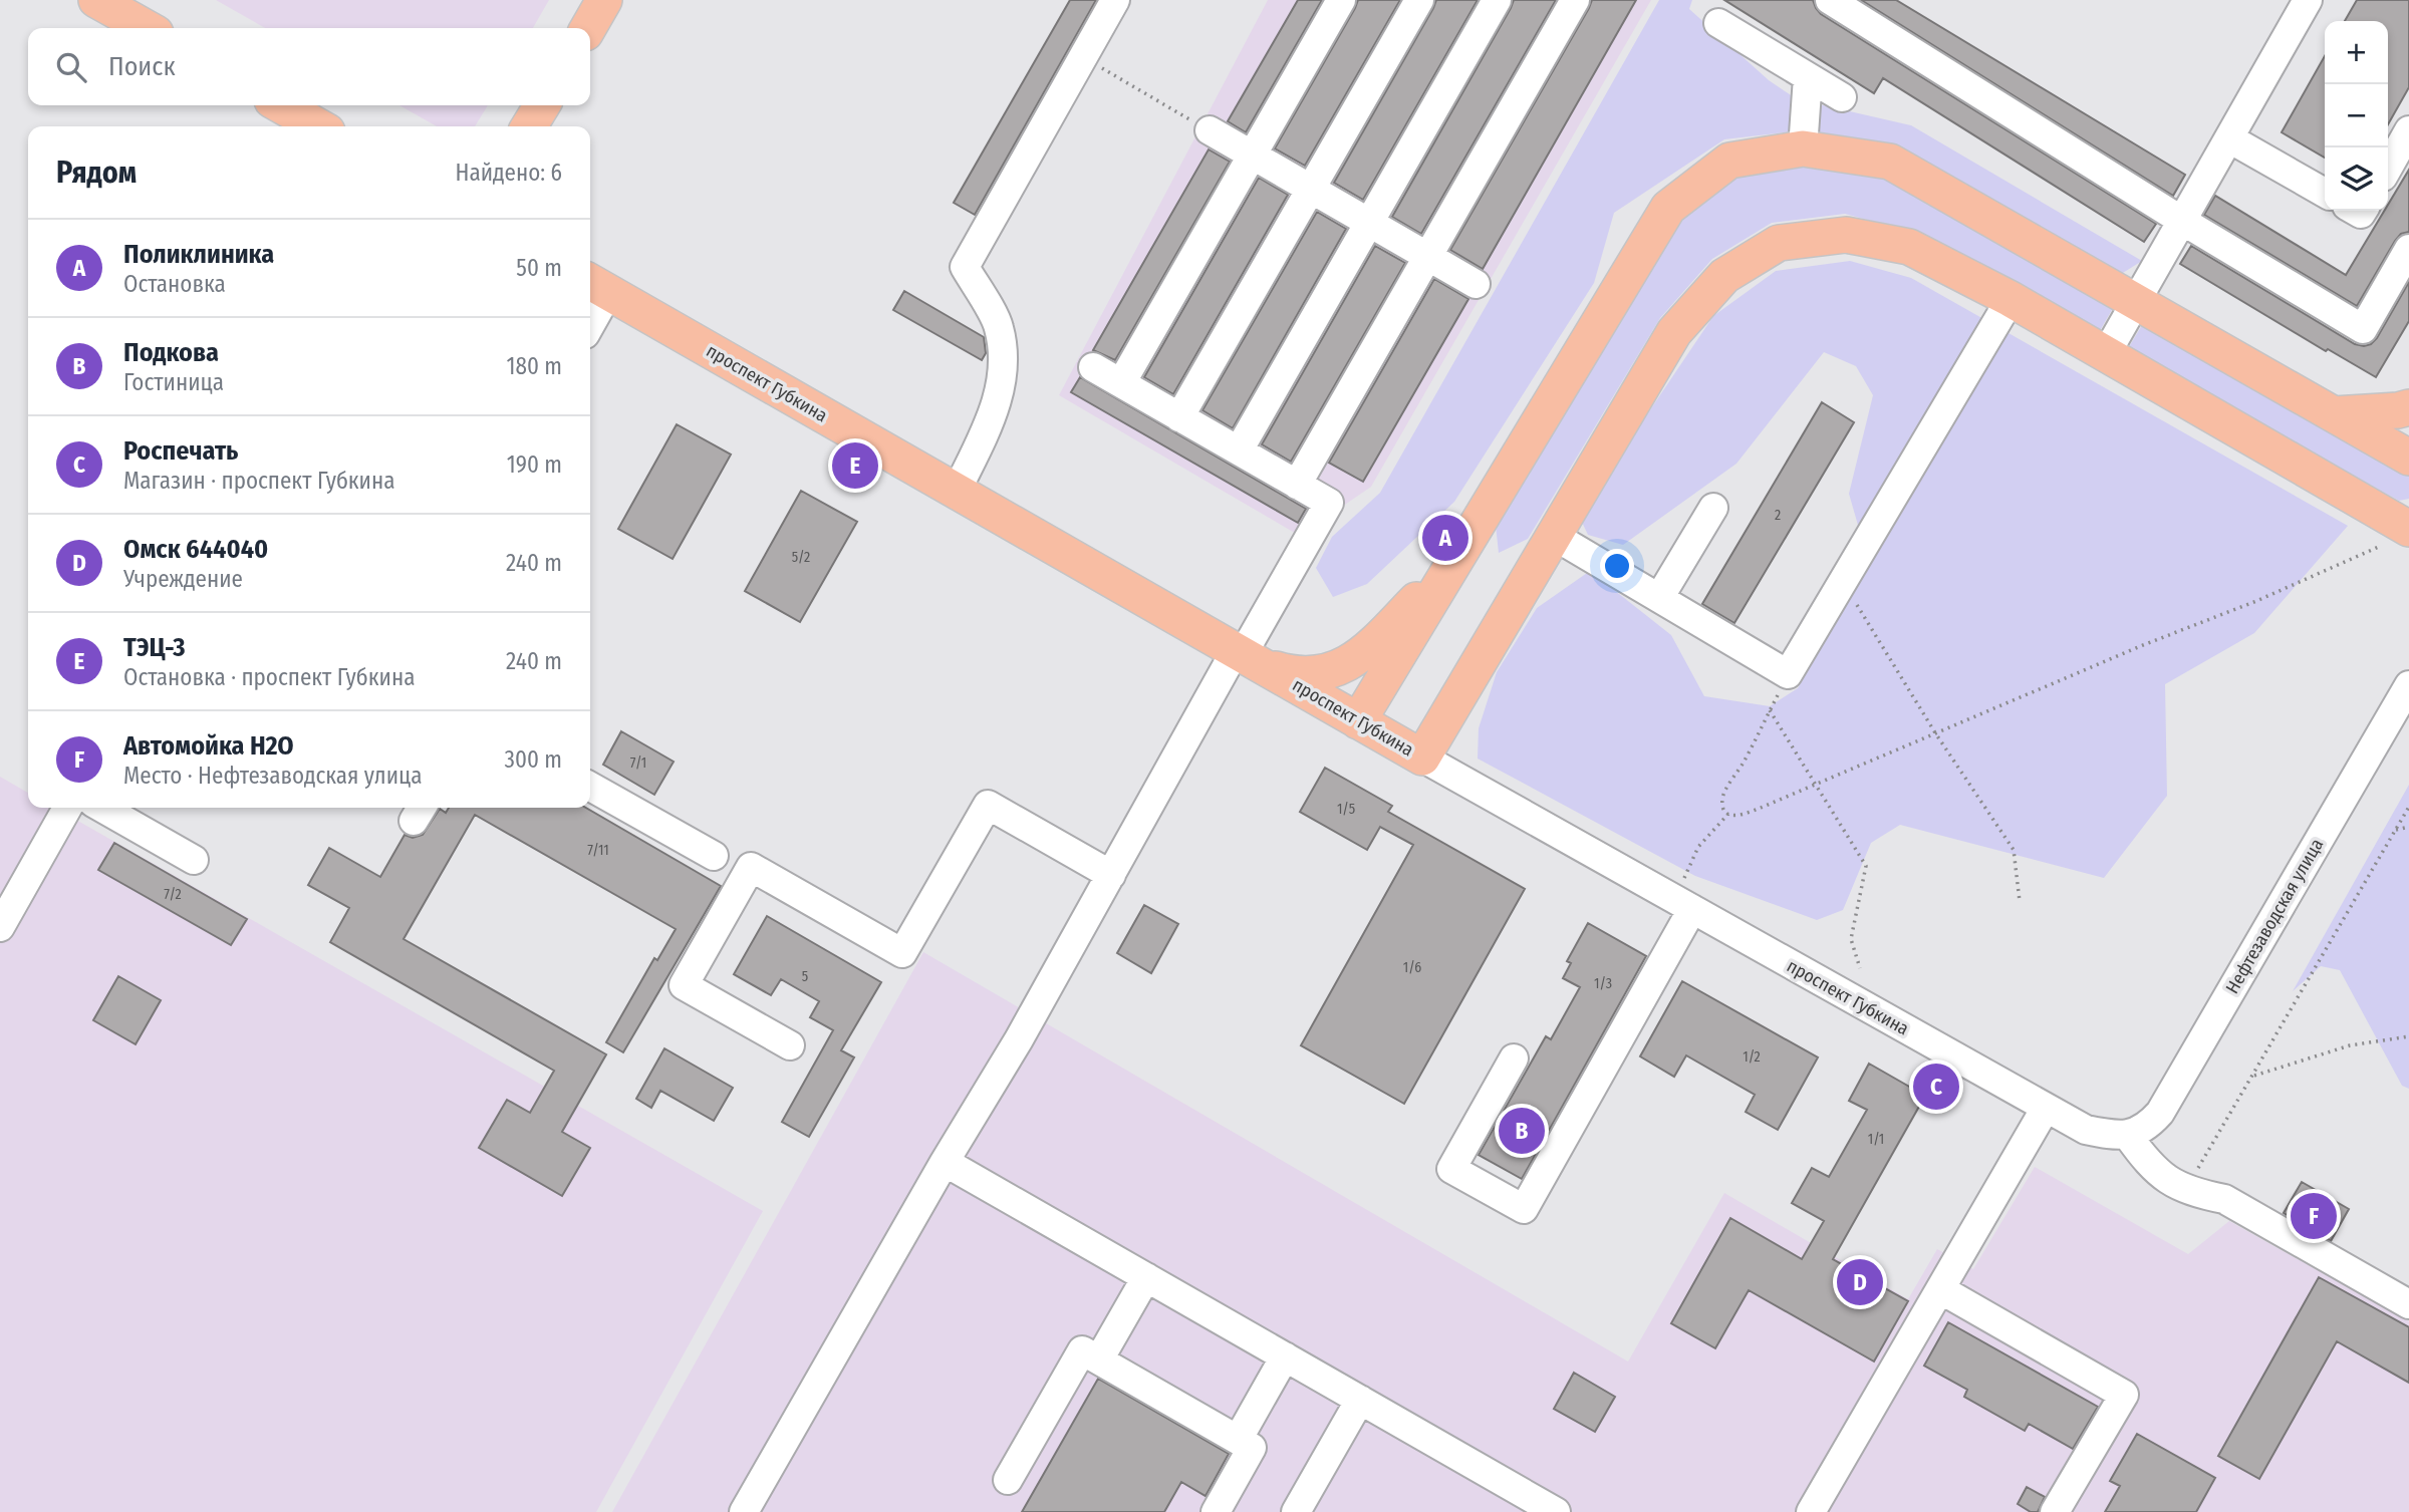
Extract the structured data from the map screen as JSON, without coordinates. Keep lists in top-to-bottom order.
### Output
{
  "streets": {
    "main road": ["проспект Губкина"],
    "street": ["Нефтезаводская улица"]
  },
  "crossings": [
    ["проспект Губкина", "Нефтезаводская улица"]
  ],
  "house_numbers": [
    "2",
    "5/2",
    "7/1",
    "1/5",
    "7/11",
    "7/2",
    "1/6",
    "5",
    "1/3",
    "1/2",
    "1/1"
  ],
  "page": {
    "map_buttons": ["+", "−"],
    "search": "Поиск",
    "heading": ["Рядом", "Найдено: 6"],
    "list": [
      {
        "mark": "A",
        "name": "Поликлиника",
        "note": "Остановка",
        "value": "50 m"
      },
      {
        "mark": "B",
        "name": "Подкова",
        "note": "Гостиница",
        "value": "180 m"
      },
      {
        "mark": "C",
        "name": "Роспечать",
        "note": "Магазин · проспект Губкина",
        "value": "190 m"
      },
      {
        "mark": "D",
        "name": "Омск 644040",
        "note": "Учреждение",
        "value": "240 m"
      },
      {
        "mark": "E",
        "name": "ТЭЦ-3",
        "note": "Остановка · проспект Губкина",
        "value": "240 m"
      },
      {
        "mark": "F",
        "name": "Автомойка H2O",
        "note": "Место · Нефтезаводская улица",
        "value": "300 m"
      }
    ],
    "pins": [
      "E",
      "A",
      "C",
      "B",
      "F",
      "D"
    ]
  }
}
